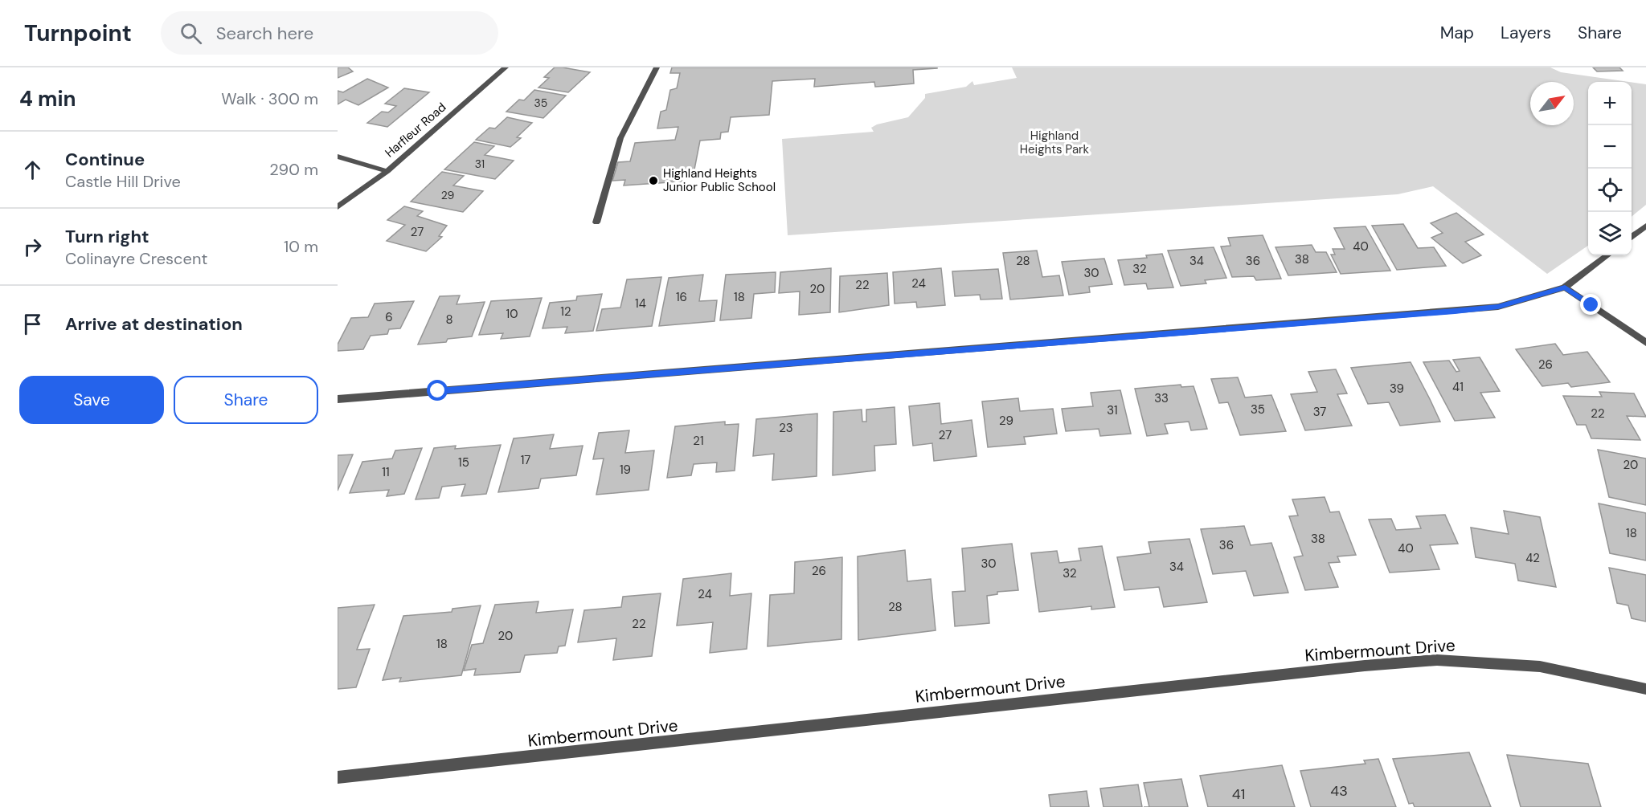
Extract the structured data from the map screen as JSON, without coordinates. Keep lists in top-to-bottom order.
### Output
{
  "streets": {
    "street": ["Harfleur Road", "Kimbermount Drive"]
  },
  "parks": ["Highland Heights Park"],
  "places": ["Highland Heights Junior Public School"],
  "house_numbers": [
    "35",
    "31",
    "29",
    "27",
    "40",
    "38",
    "28",
    "34",
    "36",
    "32",
    "30",
    "24",
    "22",
    "20",
    "16",
    "18",
    "14",
    "12",
    "10",
    "6",
    "8",
    "26",
    "41",
    "39",
    "33",
    "35",
    "31",
    "37",
    "22",
    "29",
    "23",
    "27",
    "21",
    "17",
    "15",
    "20",
    "19",
    "11",
    "18",
    "38",
    "36",
    "40",
    "42",
    "30",
    "34",
    "26",
    "32",
    "24",
    "28",
    "22",
    "20",
    "18",
    "43",
    "41"
  ],
  "north": "top right",
  "page": {
    "header": "Turnpoint",
    "search": "Search here",
    "nav": ["Map", "Layers", "Share"],
    "heading": ["4 min", "Walk · 300 m"],
    "map_buttons": ["+", "−"],
    "list": [
      ["Continue", "Castle Hill Drive", "290 m"],
      ["Turn right", "Colinayre Crescent", "10 m"],
      "Arrive at destination"
    ],
    "buttons": ["Save", "Share"]
  }
}
